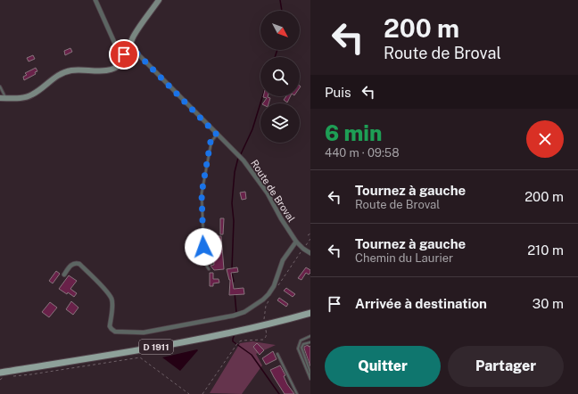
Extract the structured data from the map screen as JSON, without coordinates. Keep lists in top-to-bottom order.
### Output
{
  "streets": {
    "main road": ["D 1911"],
    "street": ["Route de Broval"]
  },
  "north": "bottom right",
  "page": {
    "turn": ["200 m", "Route de Broval"],
    "then": "Puis",
    "heading": ["6 min", "440 m · 09:58"],
    "list": [
      {
        "name": "Tournez à gauche",
        "note": "Route de Broval",
        "value": "200 m"
      },
      {
        "name": "Tournez à gauche",
        "note": "Chemin du Laurier",
        "value": "210 m"
      },
      {
        "name": "Arrivée à destination",
        "value": "30 m"
      }
    ],
    "buttons": ["Quitter", "Partager"]
  }
}
